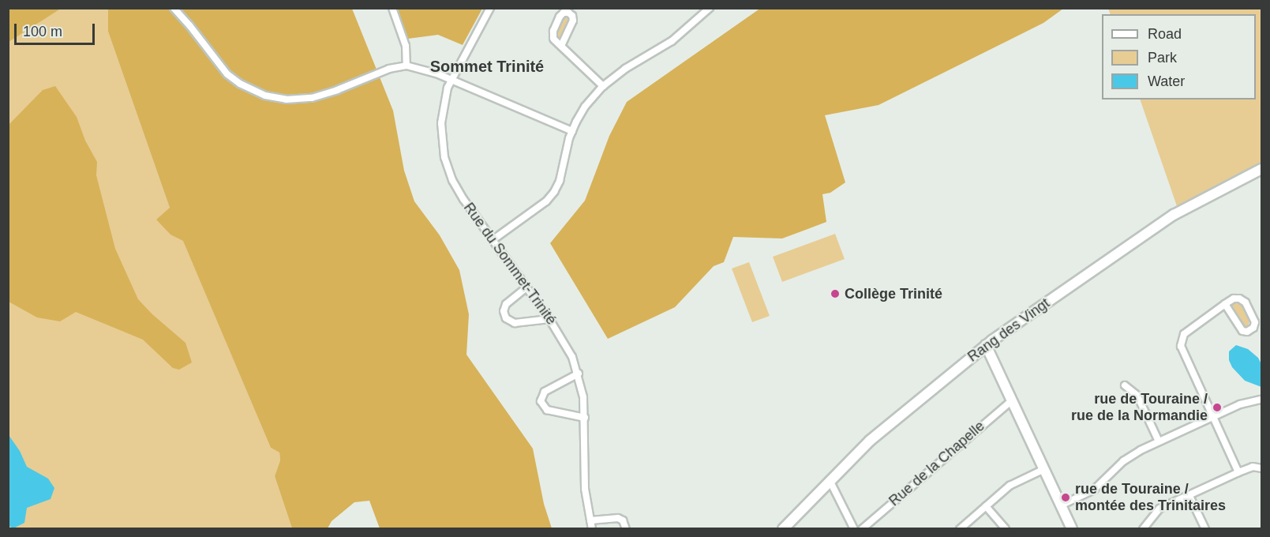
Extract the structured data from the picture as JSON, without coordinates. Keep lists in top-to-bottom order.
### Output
{
  "streets": {
    "street": ["Rue du Sommet-Trinité", "Rang des Vingt", "Rue de la Chapelle"]
  },
  "districts": ["Sommet Trinité"],
  "places": ["Collège Trinité", "rue de Touraine / rue de la Normandie", "rue de Touraine / montée des Trinitaires"],
  "legend": ["Road", "Park", "Water"],
  "scale_bar": "100 m"
}
